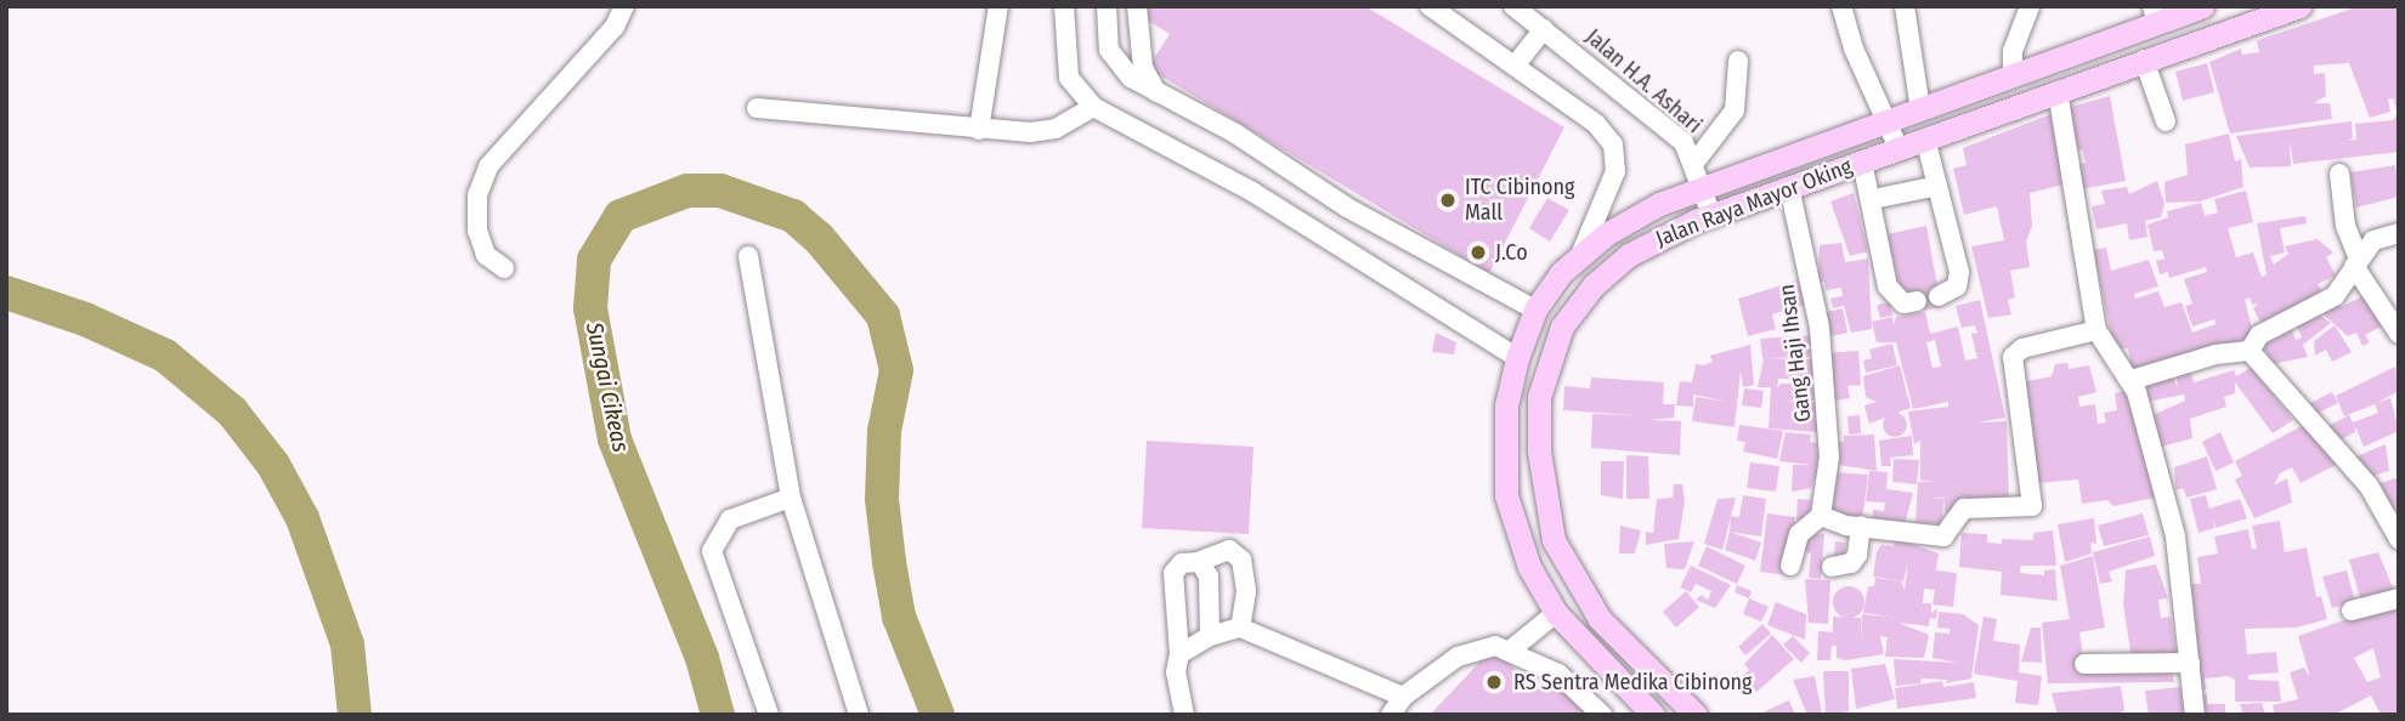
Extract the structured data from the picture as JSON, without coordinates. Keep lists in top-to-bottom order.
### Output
{
  "streets": {
    "main road": ["Jalan Raya Mayor Oking"],
    "street": ["Jalan H.A. Ashari", "Gang Haji Ihsan"]
  },
  "crossings": [
    ["Jalan H.A. Ashari", "Jalan Raya Mayor Oking"],
    ["Jalan Raya Mayor Oking", "Gang Haji Ihsan"]
  ],
  "water": ["Sungai Cikeas"],
  "places": ["ITC Cibinong Mall", "J.Co", "RS Sentra Medika Cibinong"]
}
